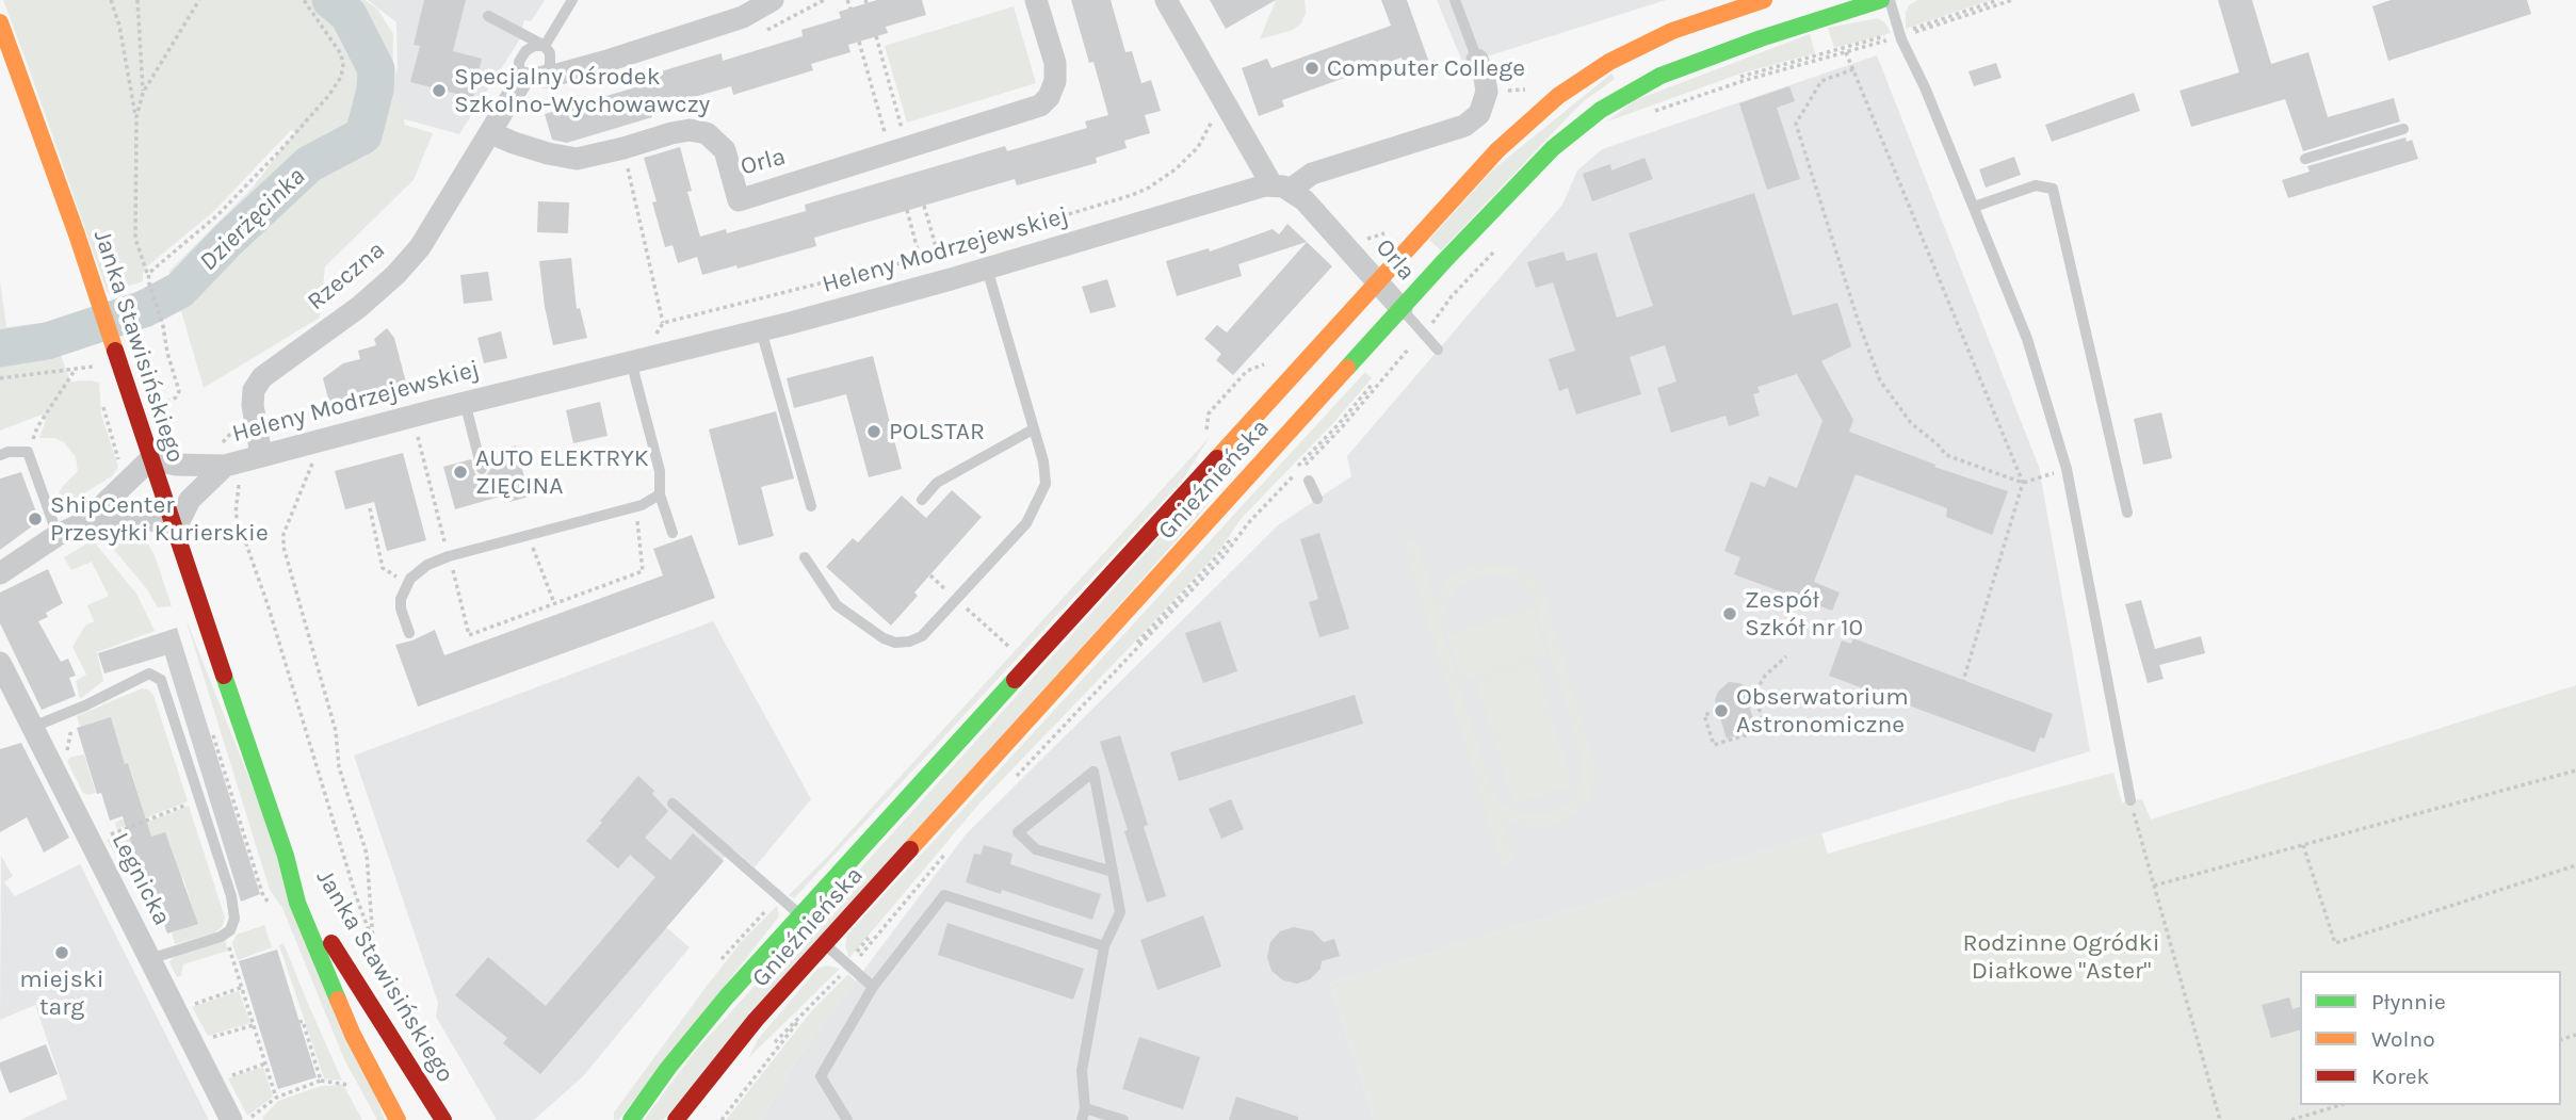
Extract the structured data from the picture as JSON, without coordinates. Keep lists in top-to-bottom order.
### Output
{
  "streets": {
    "street": [
      "Orla",
      "Heleny Modrzejewskiej",
      "Rzeczna",
      "Janka Stawisińskiego",
      "Gnieźnieńska",
      "Legnicka"
    ]
  },
  "crossings": [
    ["Orla", "Heleny Modrzejewskiej"],
    ["Orla", "Rzeczna"],
    ["Orla", "Gnieźnieńska"],
    ["Heleny Modrzejewskiej", "Rzeczna"],
    ["Heleny Modrzejewskiej", "Janka Stawisińskiego"]
  ],
  "water": ["Dzierżęcinka"],
  "parks": ["Rodzinne Ogródki Diałkowe \"Aster\""],
  "places": [
    "Computer College",
    "Specjalny Ośrodek Szkolno-Wychowawczy",
    "POLSTAR",
    "AUTO ELEKTRYK ZIĘCINA",
    "ShipCenter Przesyłki Kurierskie",
    "Zespół Szkół nr 10",
    "Obserwatorium Astronomiczne",
    "miejski targ"
  ],
  "legend": ["Płynnie", "Wolno", "Korek"]
}
